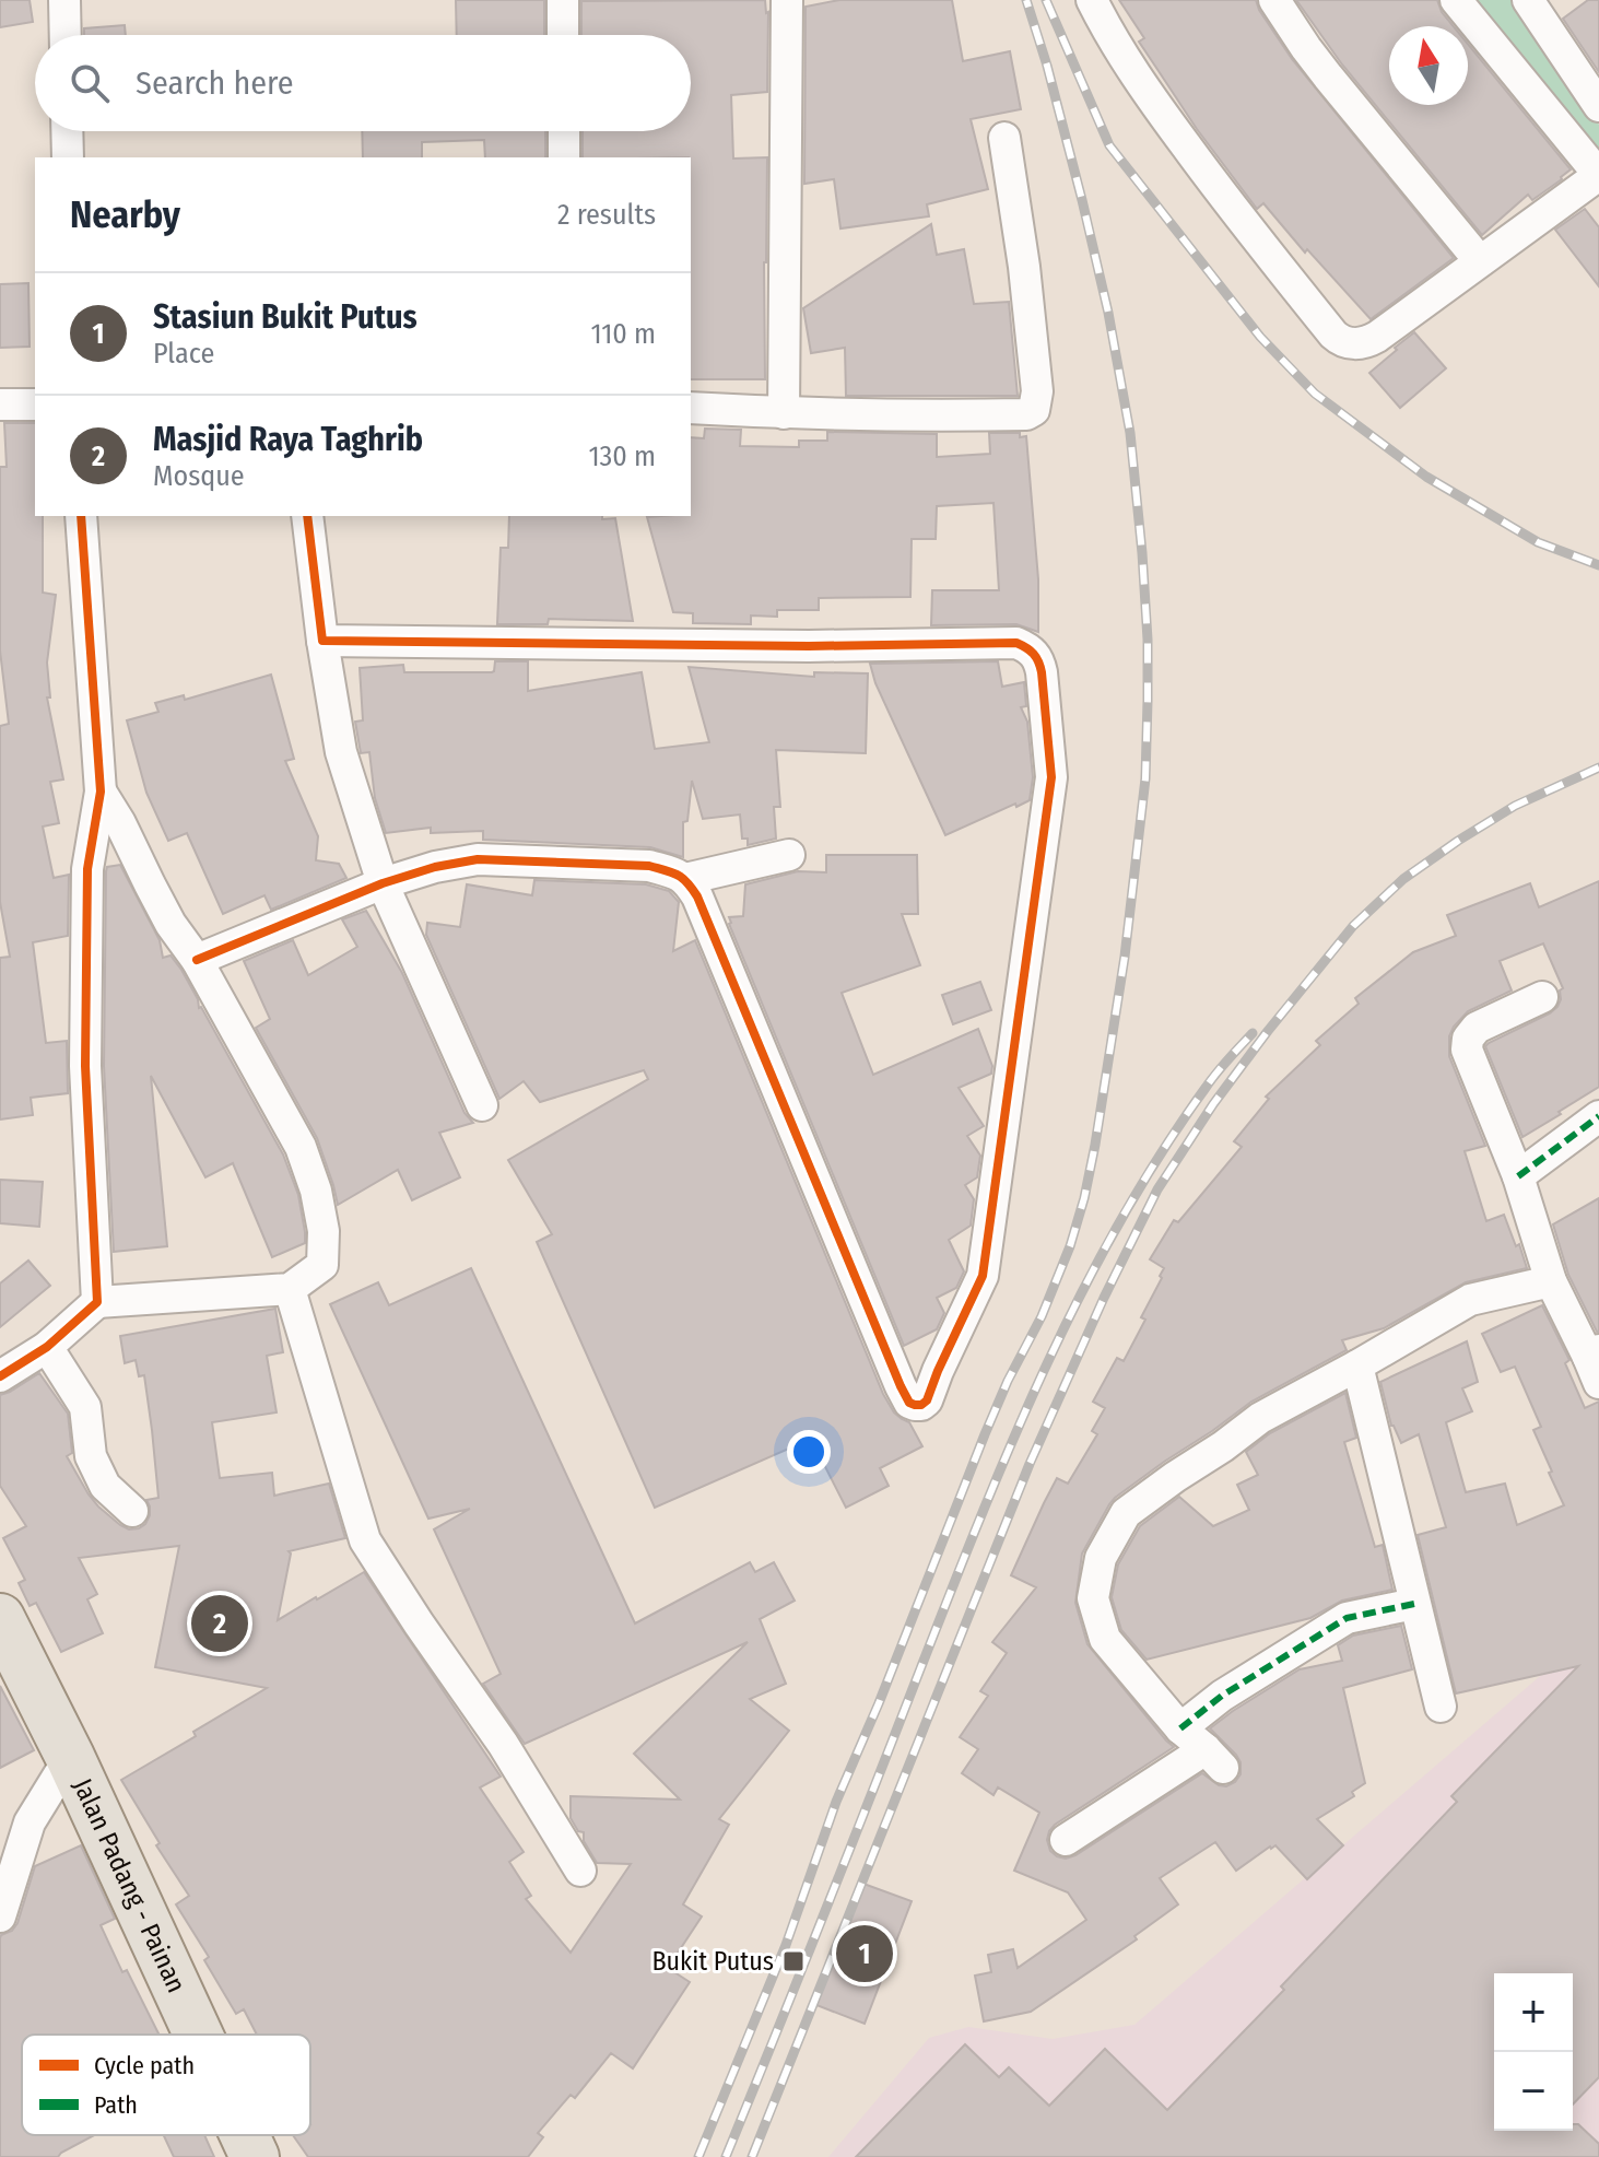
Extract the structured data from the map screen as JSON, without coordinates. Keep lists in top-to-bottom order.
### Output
{
  "streets": {
    "main road": ["Jalan Padang - Painan"]
  },
  "places": {
    "transit": ["Bukit Putus"]
  },
  "legend": ["Cycle path", "Path"],
  "north": "top",
  "page": {
    "search": "Search here",
    "heading": ["Nearby", "2 results"],
    "list": [
      {
        "mark": "1",
        "name": "Stasiun Bukit Putus",
        "note": "Place",
        "value": "110 m"
      },
      {
        "mark": "2",
        "name": "Masjid Raya Taghrib",
        "note": "Mosque",
        "value": "130 m"
      }
    ],
    "pins": ["2", "1"],
    "map_buttons": ["+", "−"]
  }
}
